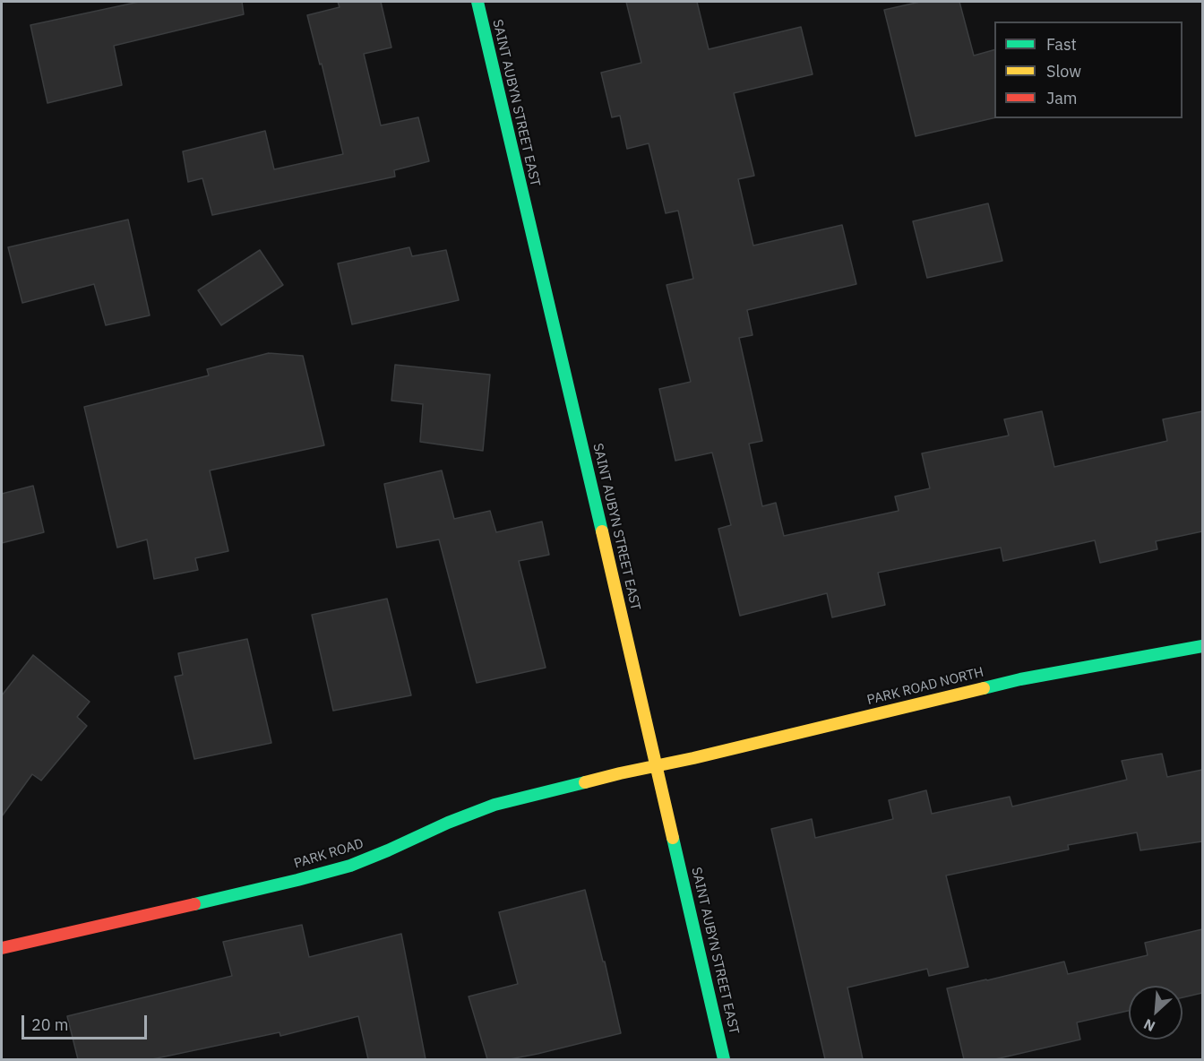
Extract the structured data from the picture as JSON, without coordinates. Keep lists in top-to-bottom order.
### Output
{
  "streets": {
    "street": ["SAINT AUBYN STREET EAST", "PARK ROAD NORTH", "PARK ROAD"]
  },
  "crossings": [
    ["SAINT AUBYN STREET EAST", "PARK ROAD NORTH"],
    ["SAINT AUBYN STREET EAST", "PARK ROAD"],
    ["PARK ROAD NORTH", "PARK ROAD"]
  ],
  "legend": ["Fast", "Slow", "Jam"],
  "scale_bar": "20 m",
  "north": "bottom left"
}
